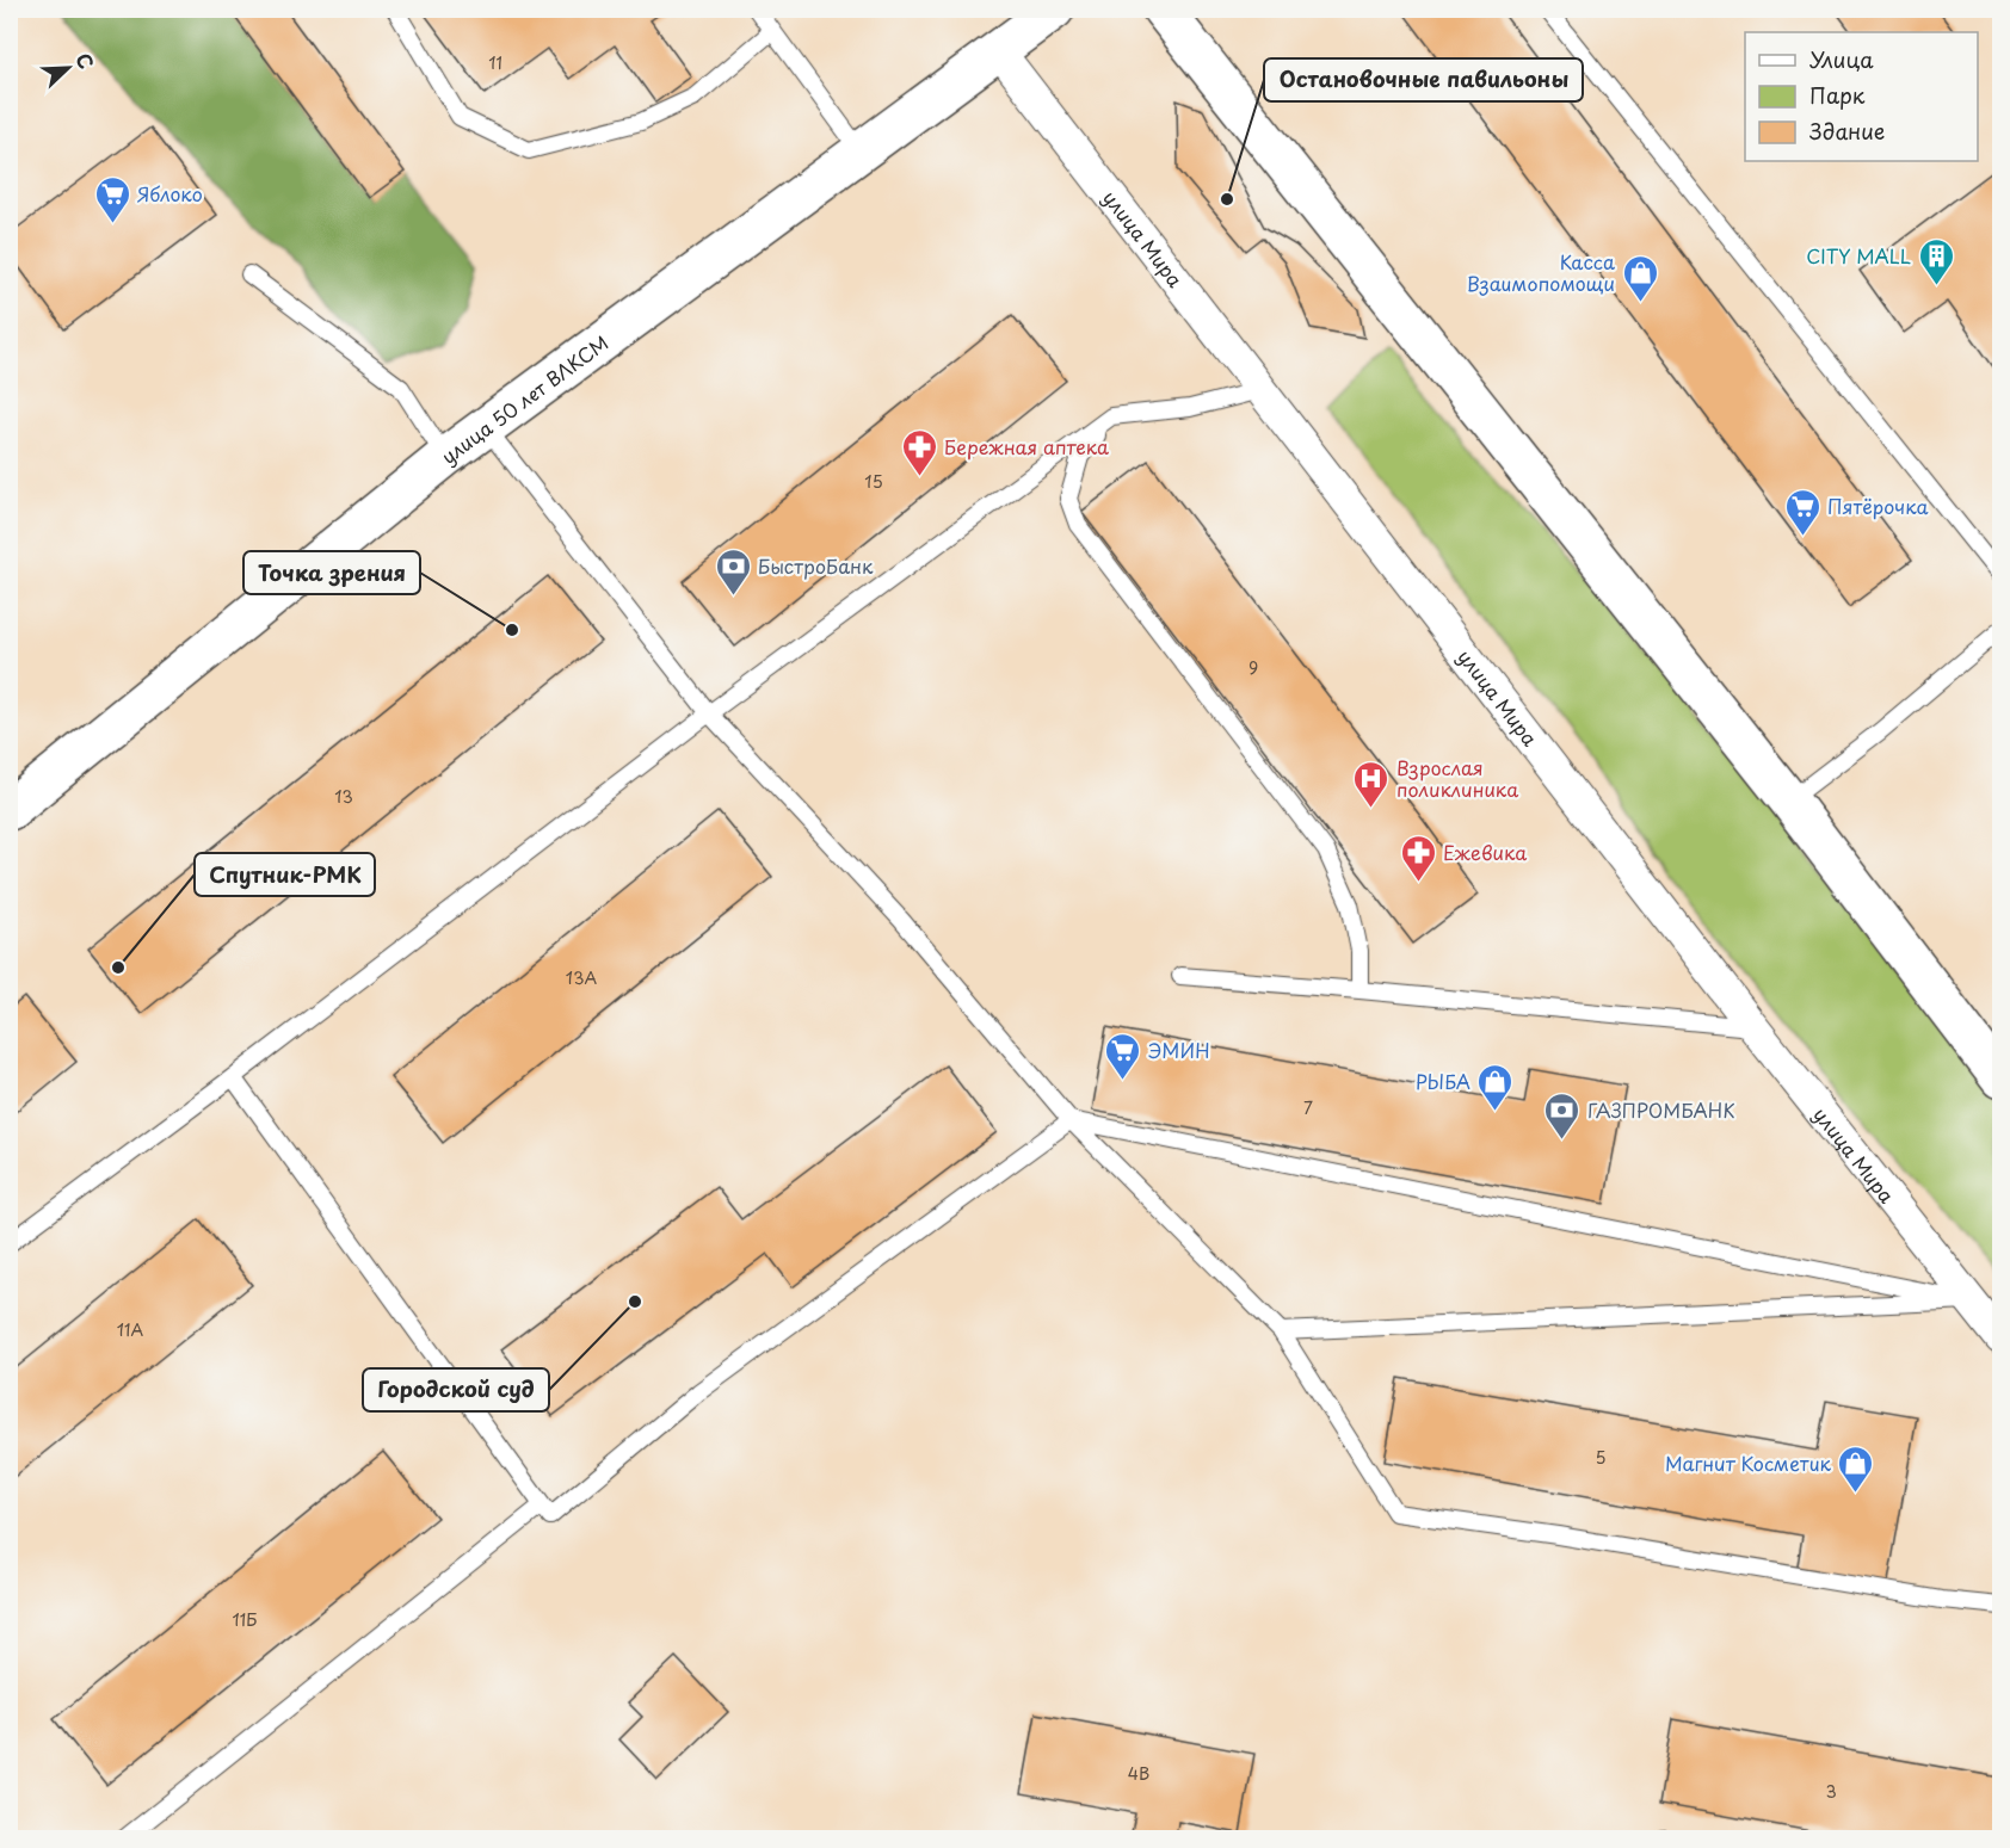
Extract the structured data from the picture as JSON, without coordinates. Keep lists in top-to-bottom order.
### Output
{
  "streets": {
    "street": ["улица Мира", "улица 50 лет ВЛКСМ"]
  },
  "crossings": [
    ["улица Мира", "улица 50 лет ВЛКСМ"]
  ],
  "places": {
    "other": [
      "Остановочные павильоны",
      "Точка зрения",
      "Спутник-РМК",
      "Городской суд"
    ],
    "supermarket": ["Яблоко", "Пятёрочка", "ЭМИН"],
    "building": ["CITY MALL"],
    "shop": ["Касса Взаимопомощи", "РЫБА", "Магнит Косметик"],
    "pharmacy": ["Бережная аптека", "Ежевика"],
    "bank": ["БыстроБанк", "ГАЗПРОМБАНК"],
    "hospital": ["Взрослая поликлиника"]
  },
  "house_numbers": [
    "11",
    "15",
    "9",
    "13",
    "13А",
    "7",
    "11А",
    "5",
    "11Б",
    "4В",
    "3"
  ],
  "legend": ["Улица", "Парк", "Здание"],
  "north": "top right"
}
